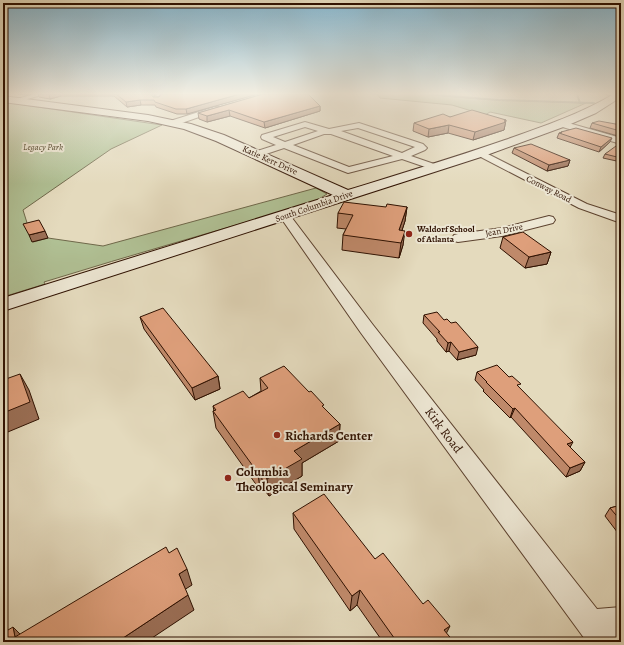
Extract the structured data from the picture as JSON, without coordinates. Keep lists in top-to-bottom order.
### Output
{
  "streets": {
    "main road": ["Katie Kerr Drive", "South Columbia Drive"],
    "street": ["Conway Road", "Jean Drive", "Kirk Road"]
  },
  "crossings": [
    ["Katie Kerr Drive", "South Columbia Drive"],
    ["Conway Road", "South Columbia Drive"],
    ["South Columbia Drive", "Kirk Road"]
  ],
  "parks": ["Legacy Park"],
  "places": ["Waldorf School of Atlanta", "Richards Center", "Columbia Theological Seminary"]
}
